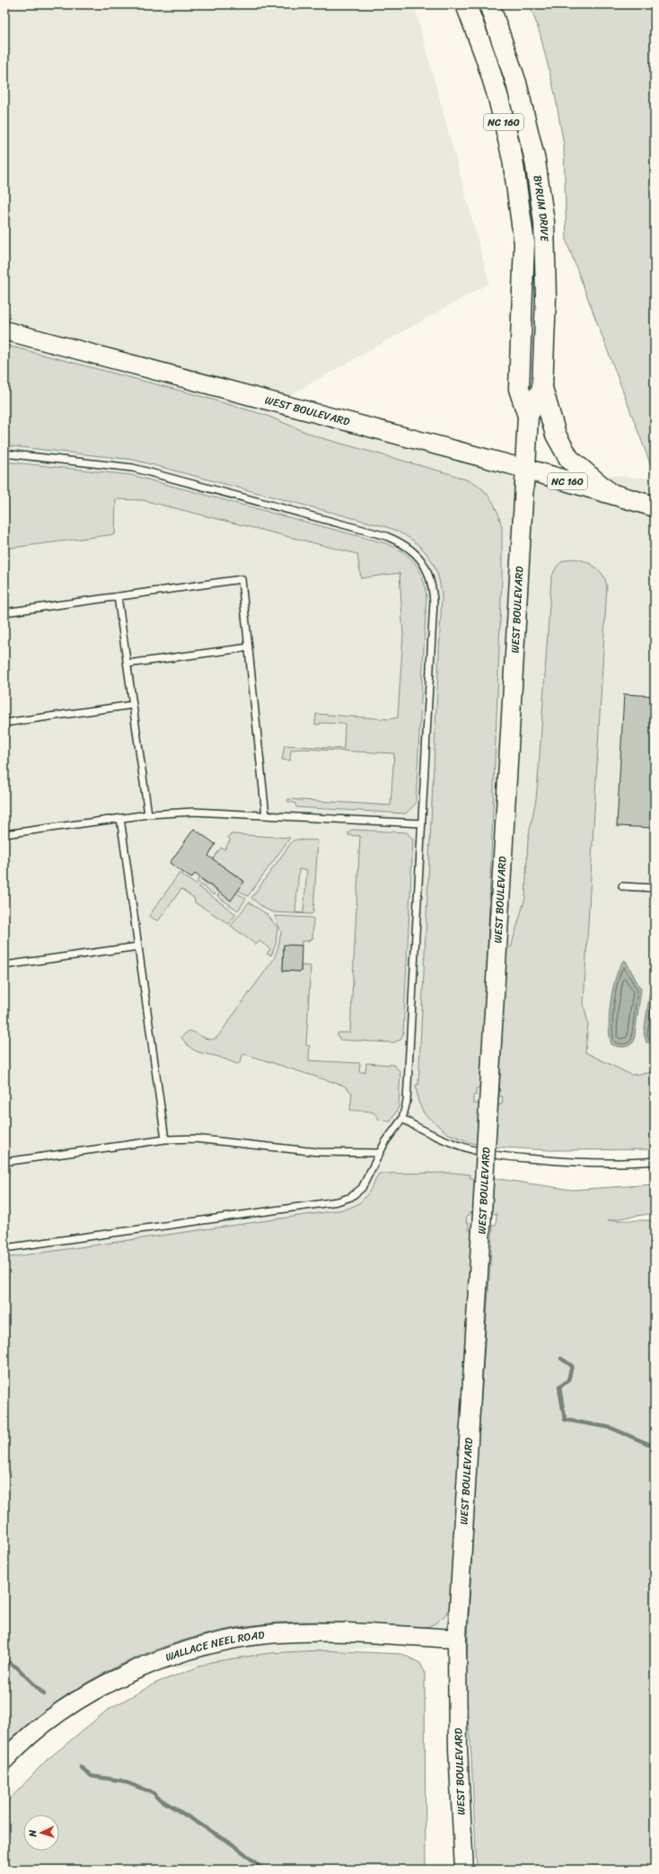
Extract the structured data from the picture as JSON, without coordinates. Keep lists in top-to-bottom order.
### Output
{
  "streets": {
    "main road": ["NC 160", "BYRUM DRIVE"],
    "street": ["WEST BOULEVARD", "WALLACE NEEL ROAD"]
  },
  "crossings": [
    ["NC 160", "BYRUM DRIVE"],
    ["NC 160", "WEST BOULEVARD"],
    ["BYRUM DRIVE", "WEST BOULEVARD"],
    ["WEST BOULEVARD", "WALLACE NEEL ROAD"]
  ],
  "north": "left"
}
